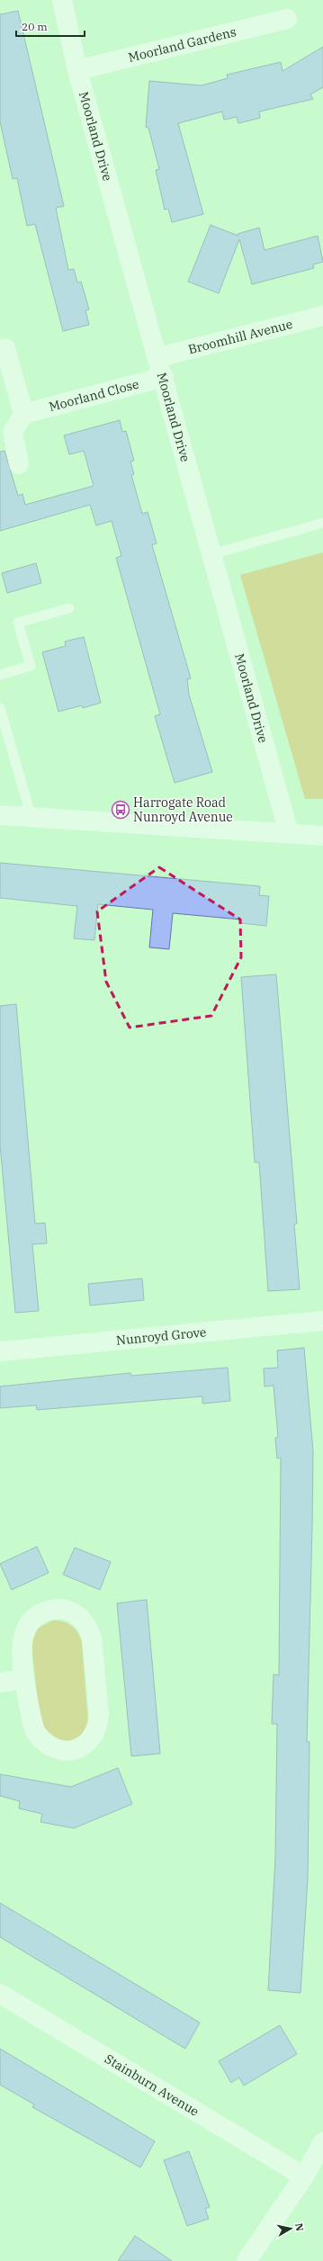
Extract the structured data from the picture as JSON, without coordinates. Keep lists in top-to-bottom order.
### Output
{
  "streets": {
    "street": [
      "Moorland Gardens",
      "Moorland Drive",
      "Broomhill Avenue",
      "Moorland Close",
      "Nunroyd Grove",
      "Stainburn Avenue"
    ]
  },
  "crossings": [
    ["Moorland Gardens", "Moorland Drive"],
    ["Moorland Drive", "Broomhill Avenue"],
    ["Moorland Drive", "Moorland Close"]
  ],
  "places": {
    "bus stop": ["Harrogate Road Nunroyd Avenue"]
  },
  "scale_bar": "20 m",
  "north": "right"
}
